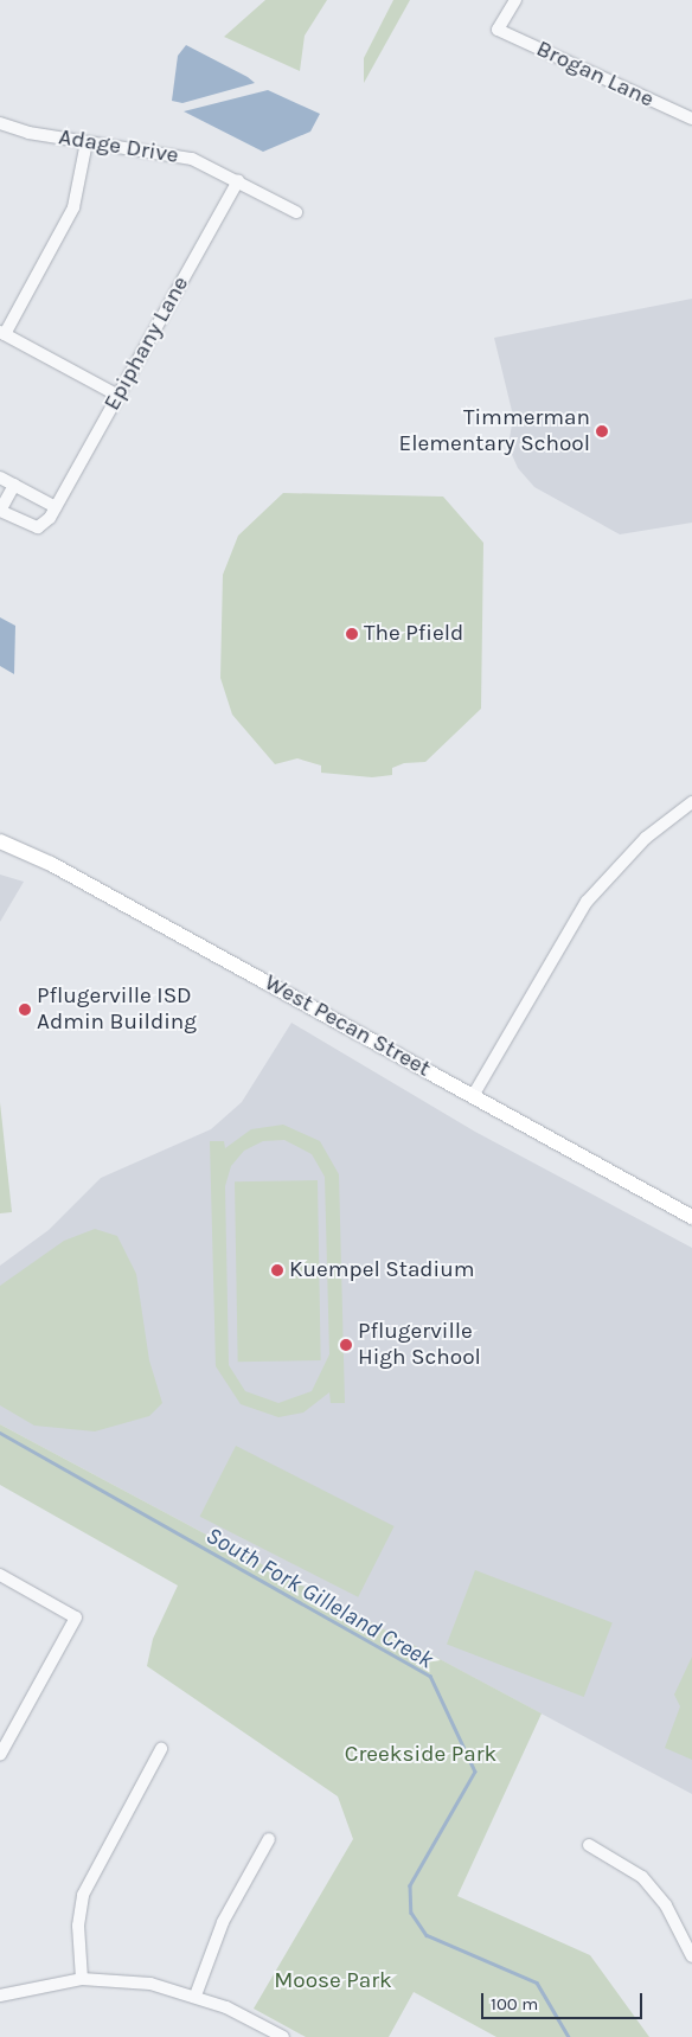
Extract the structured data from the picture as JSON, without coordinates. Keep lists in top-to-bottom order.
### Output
{
  "streets": {
    "main road": ["West Pecan Street"],
    "street": ["Brogan Lane", "Adage Drive", "Epiphany Lane"]
  },
  "crossings": [
    ["Adage Drive", "Epiphany Lane"]
  ],
  "water": ["South Fork Gilleland Creek"],
  "parks": ["Creekside Park", "Moose Park"],
  "places": [
    "Timmerman Elementary School",
    "The Pfield",
    "Pflugerville ISD Admin Building",
    "Kuempel Stadium",
    "Pflugerville High School"
  ],
  "scale_bar": "100 m"
}
